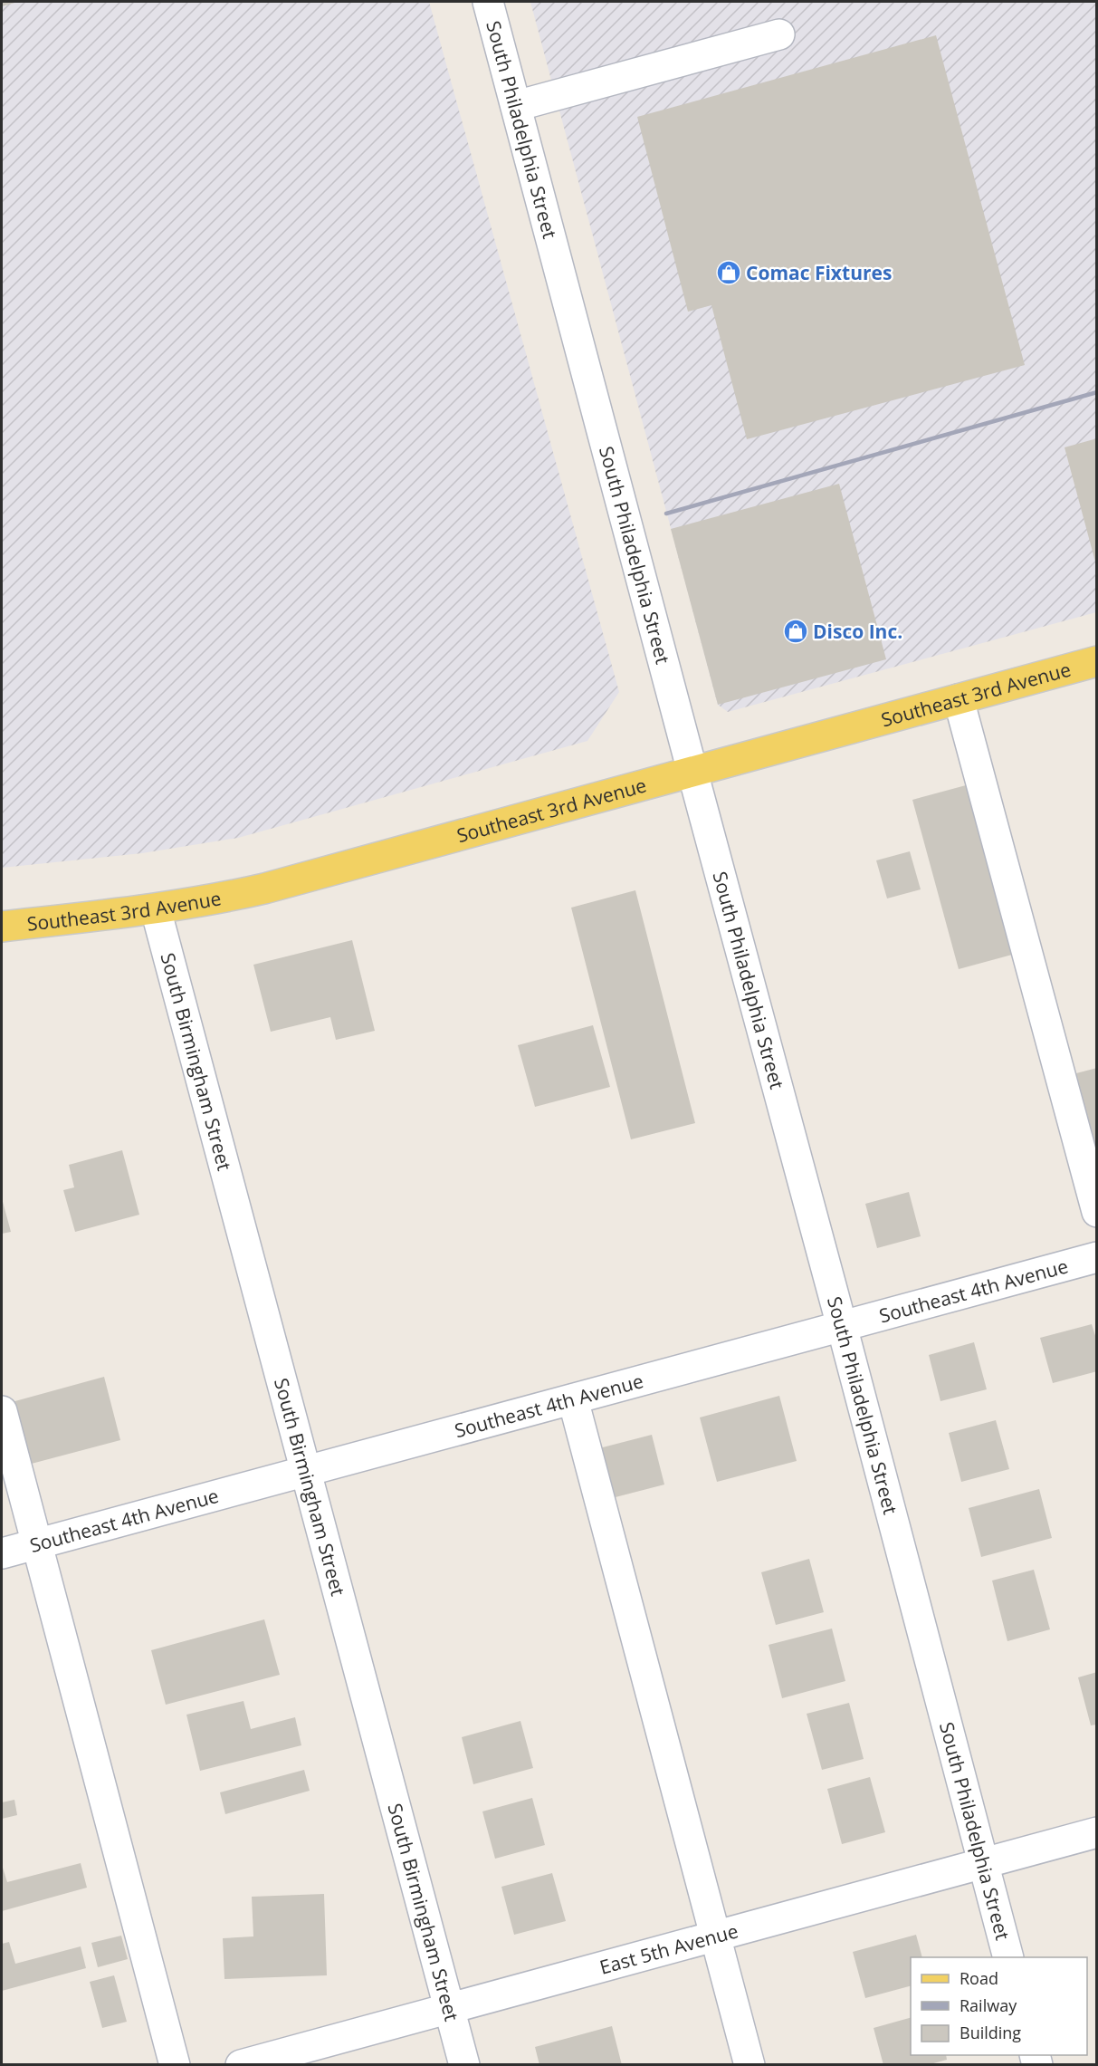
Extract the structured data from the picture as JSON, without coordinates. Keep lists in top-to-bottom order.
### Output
{
  "streets": {
    "main road": ["Southeast 3rd Avenue"],
    "street": [
      "South Philadelphia Street",
      "South Birmingham Street",
      "Southeast 4th Avenue",
      "East 5th Avenue"
    ]
  },
  "crossings": [
    ["South Philadelphia Street", "Southeast 3rd Avenue"],
    ["South Philadelphia Street", "Southeast 4th Avenue"],
    ["South Philadelphia Street", "East 5th Avenue"],
    ["Southeast 3rd Avenue", "South Birmingham Street"],
    ["South Birmingham Street", "Southeast 4th Avenue"],
    ["South Birmingham Street", "East 5th Avenue"]
  ],
  "places": {
    "shop": ["Comac Fixtures", "Disco Inc."]
  },
  "legend": ["Road", "Railway", "Building"]
}
